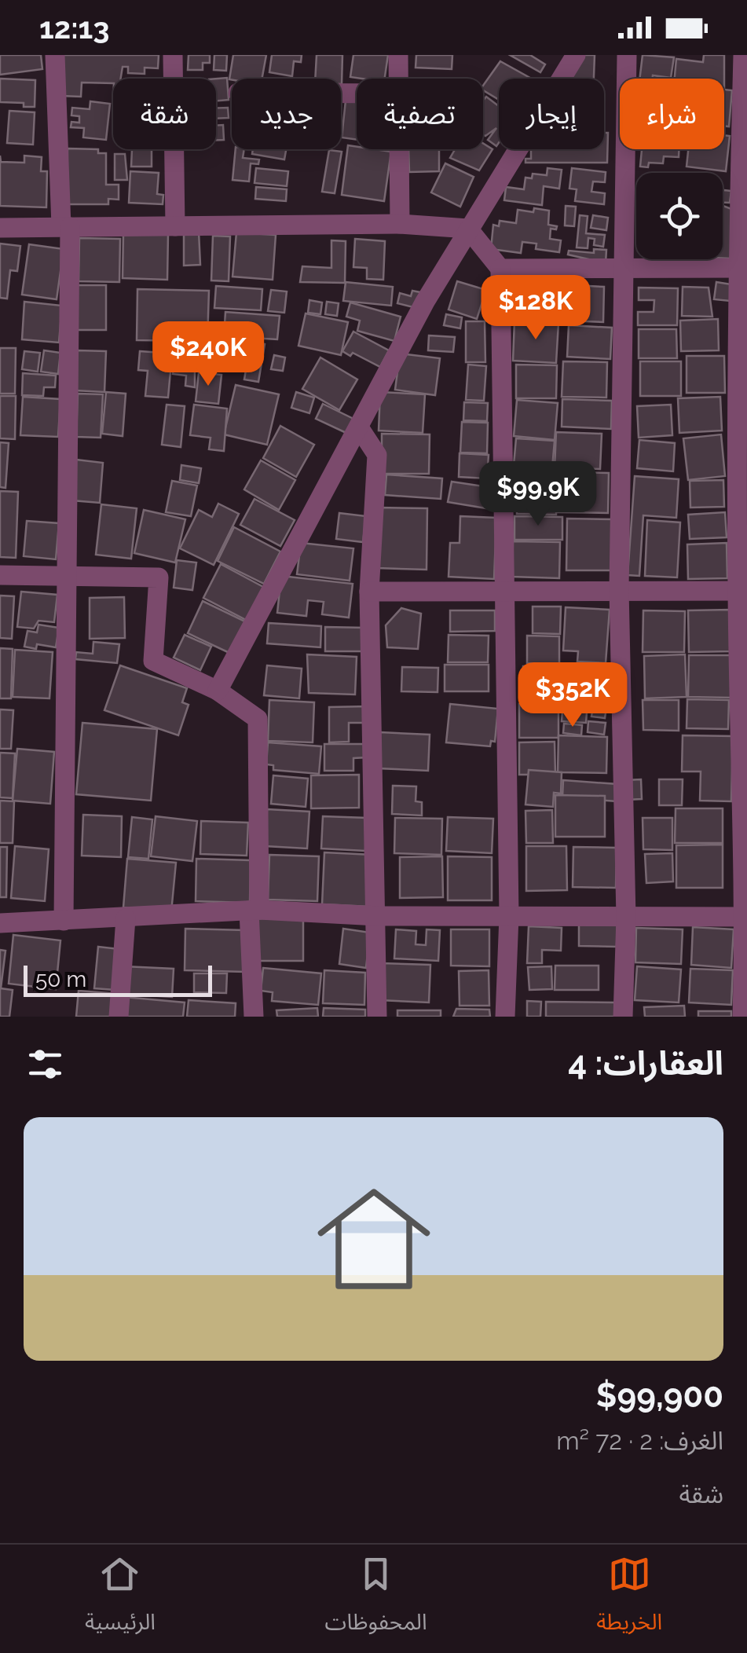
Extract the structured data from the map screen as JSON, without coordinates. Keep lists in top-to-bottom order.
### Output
{
  "scale_bar": "50 m",
  "page": {
    "status": "12:13",
    "chip": [
      "شراء",
      "إيجار",
      "تصفية",
      "جديد",
      "شقة"
    ],
    "price": [
      "$128K",
      "$240K",
      "$99.9K",
      "$352K"
    ],
    "scale": "50 m",
    "heading": "العقارات: 4",
    "list": [
      {
        "name": "$99,900",
        "note": "الغرف: 2 · 72 m² · شقة"
      }
    ],
    "tabs": ["الخريطة", "المحفوظات", "الرئيسية"]
  }
}
